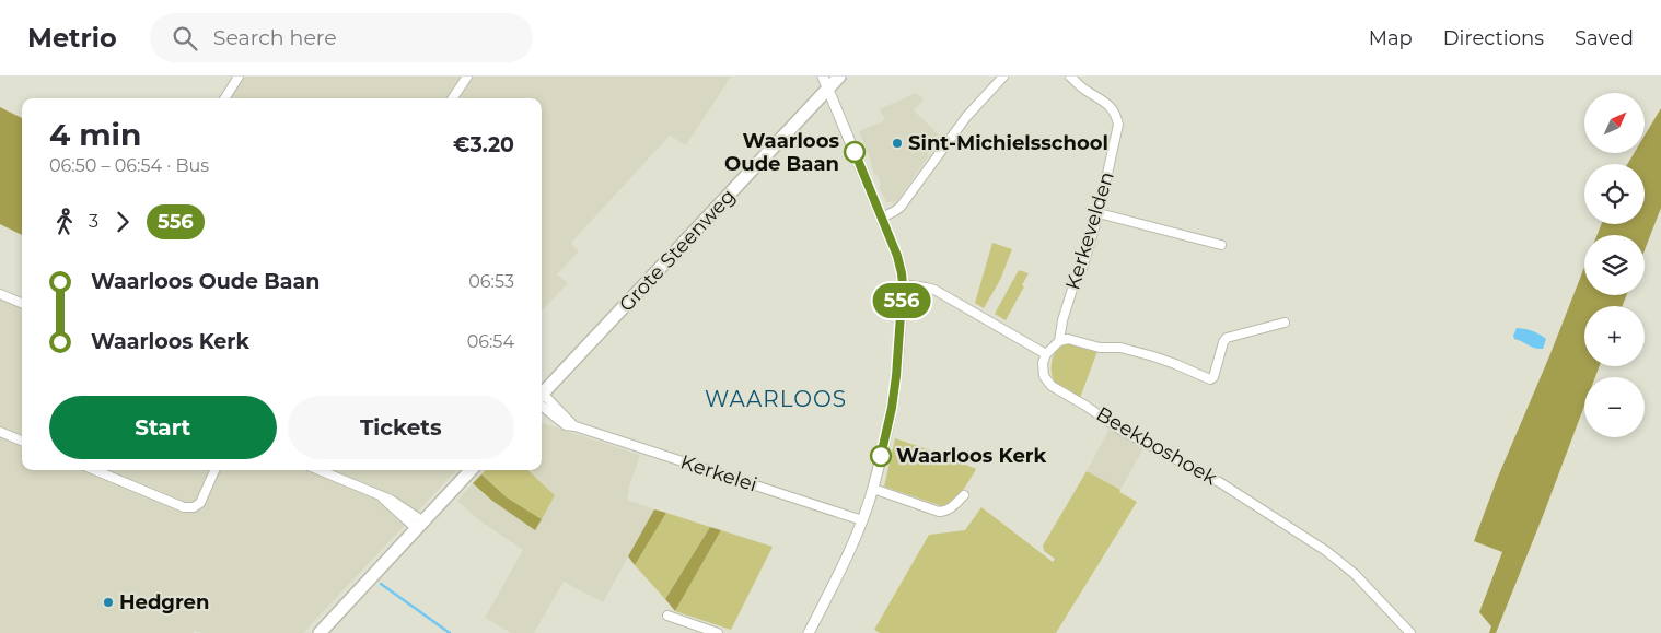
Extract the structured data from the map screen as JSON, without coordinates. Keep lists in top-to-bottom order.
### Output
{
  "streets": {
    "main road": ["Grote Steenweg"],
    "street": ["Kerkevelden", "Beekboshoek", "Kerkelei"]
  },
  "districts": ["WAARLOOS"],
  "places": [
    "Sint-Michielsschool",
    "Waarloos Oude Baan",
    "Waarloos Kerk",
    "Hedgren"
  ],
  "lines": ["bus line 556"],
  "north": "top right",
  "page": {
    "header": "Metrio",
    "search": "Search here",
    "nav": ["Map", "Directions", "Saved"],
    "on_map": "556",
    "map_buttons": ["+", "−"],
    "heading": ["4 min", "06:50 – 06:54 · Bus", "€3.20"],
    "legs": ["3", "556"],
    "list": [
      {
        "name": "Waarloos Oude Baan",
        "value": "06:53"
      },
      {
        "name": "Waarloos Kerk",
        "value": "06:54"
      }
    ],
    "buttons": ["Start", "Tickets"]
  }
}
